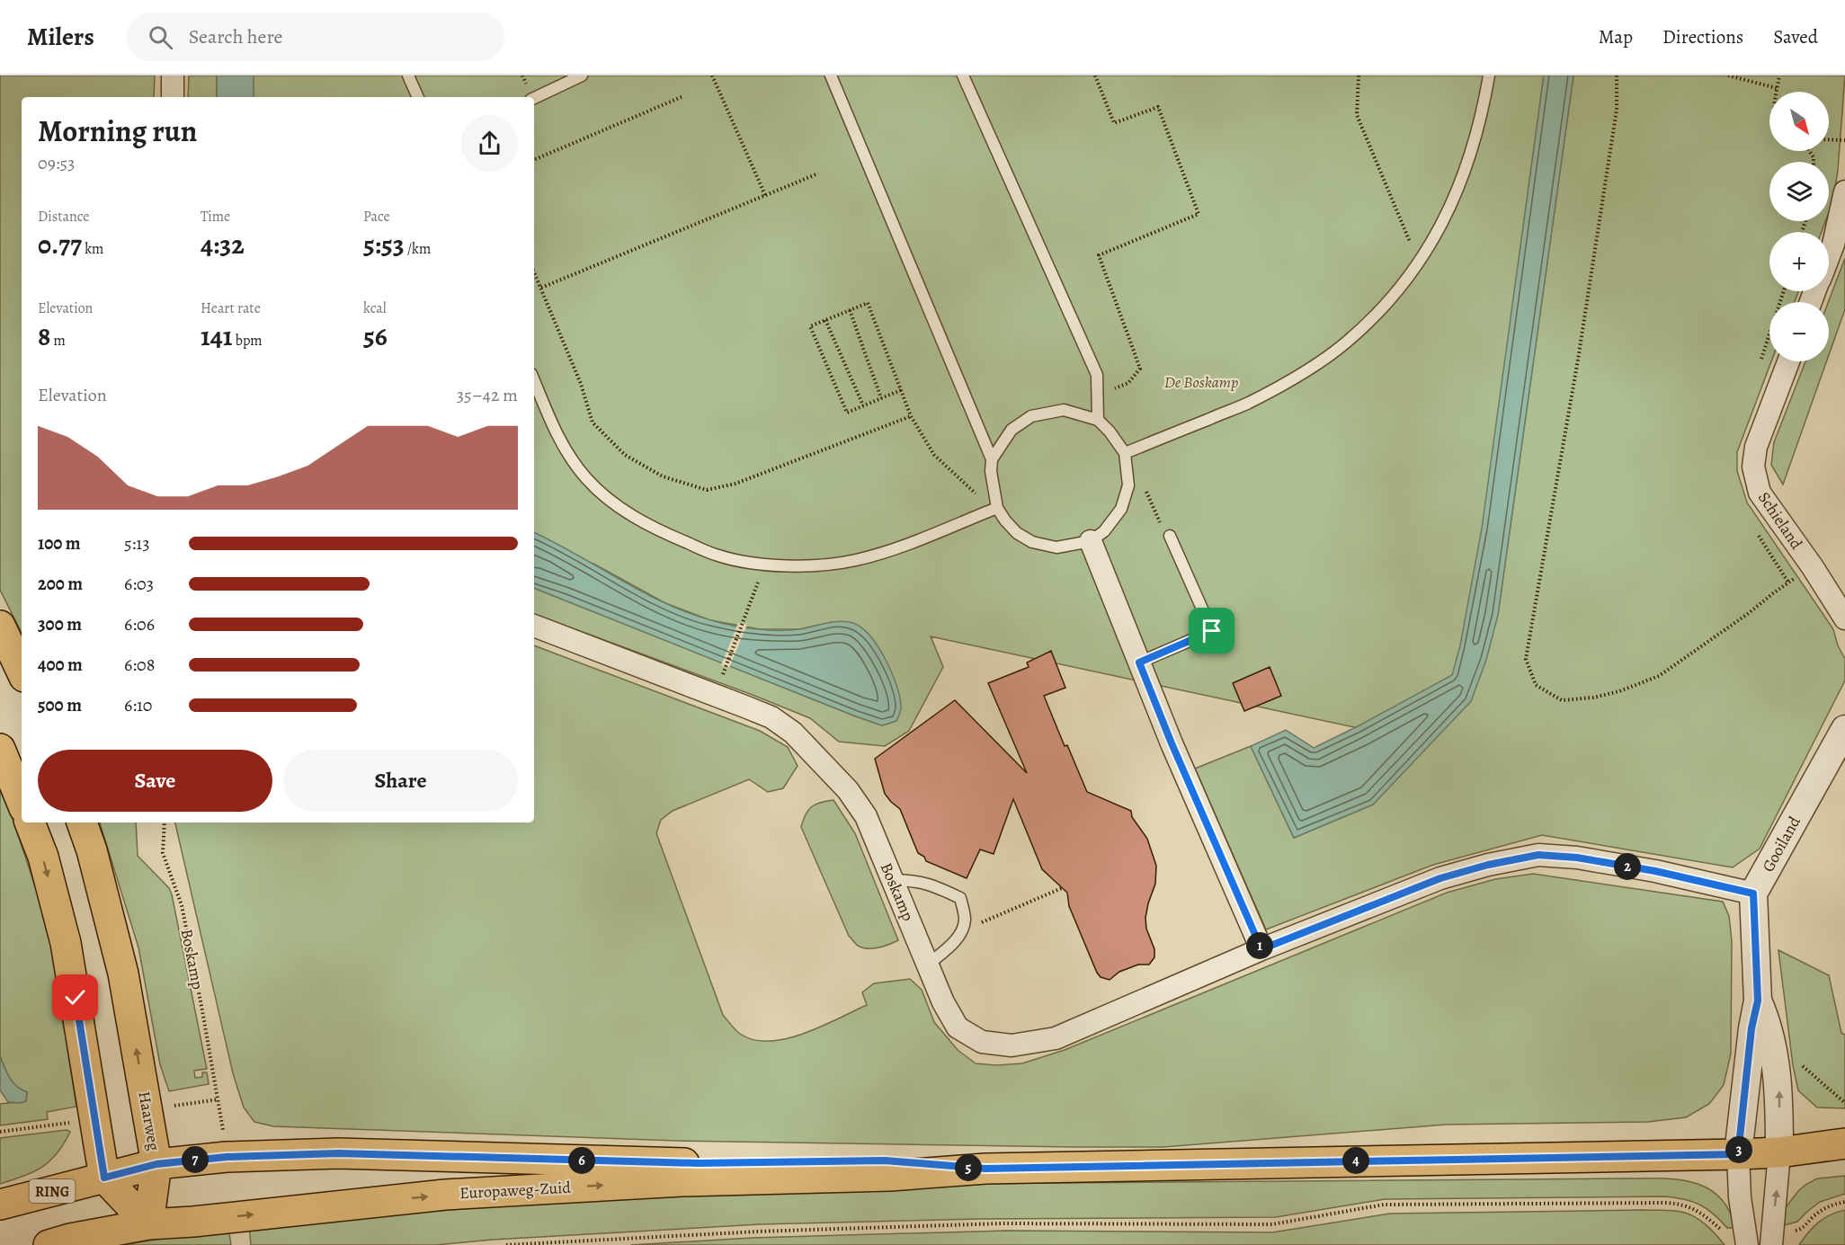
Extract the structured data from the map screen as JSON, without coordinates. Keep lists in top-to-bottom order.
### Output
{
  "streets": {
    "main road": ["Haarweg", "Europaweg-Zuid", "RING"],
    "street": ["Schieland", "Gooiland", "Boskamp"]
  },
  "crossings": [
    ["Gooiland", "Boskamp"],
    ["Haarweg", "Europaweg-Zuid"]
  ],
  "parks": ["De Boskamp"],
  "north": "bottom right",
  "page": {
    "header": "Milers",
    "search": "Search here",
    "nav": ["Map", "Directions", "Saved"],
    "map_buttons": ["+", "−"],
    "heading": ["Morning run", "09:53"],
    "stats": [
      ["Distance", "0.77 km"],
      ["Time", "4:32"],
      ["Pace", "5:53 /km"],
      ["Elevation", "8 m"],
      ["Heart rate", "141 bpm"],
      ["kcal", "56"]
    ],
    "chart": ["Elevation", "35–42 m"],
    "list": [
      {
        "name": "100 m",
        "note": "5:13"
      },
      {
        "name": "200 m",
        "note": "6:03"
      },
      {
        "name": "300 m",
        "note": "6:06"
      },
      {
        "name": "400 m",
        "note": "6:08"
      },
      {
        "name": "500 m",
        "note": "6:10"
      }
    ],
    "buttons": ["Save", "Share"],
    "pins": [
      "2",
      "1",
      "3",
      "7",
      "4",
      "6",
      "5"
    ]
  }
}
